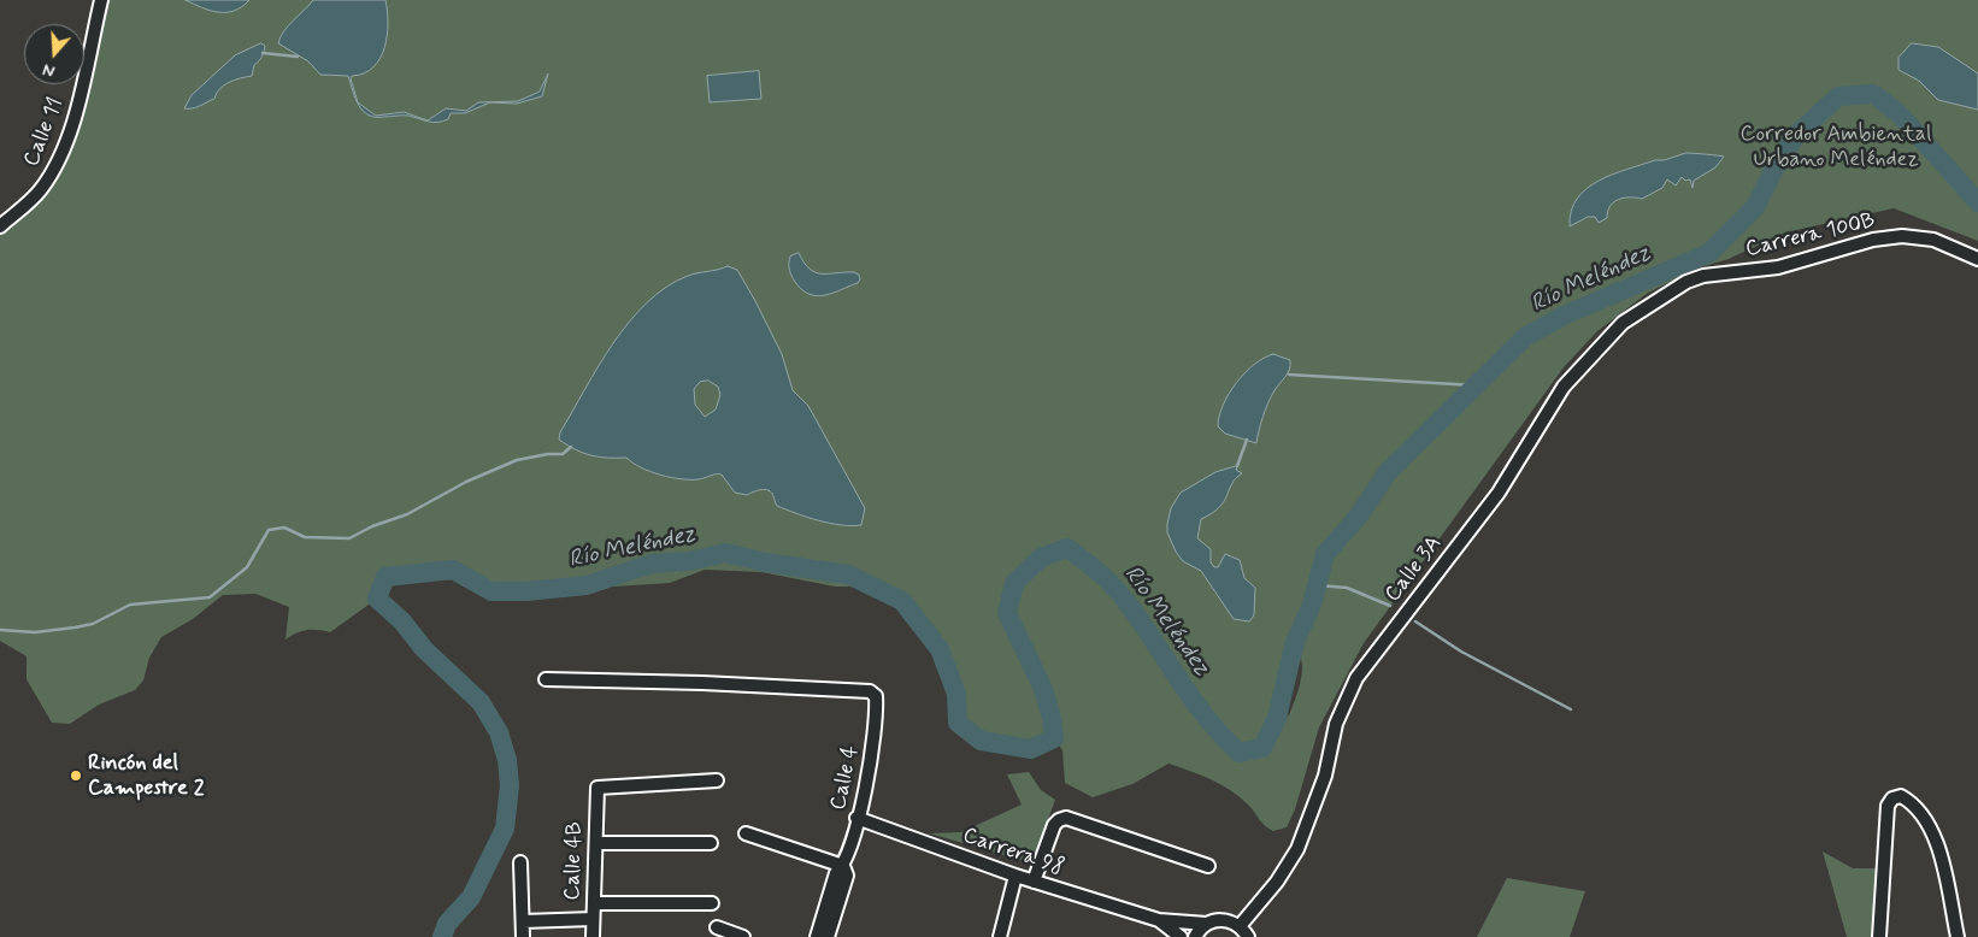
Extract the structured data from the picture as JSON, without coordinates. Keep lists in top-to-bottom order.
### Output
{
  "streets": {
    "street": [
      "Calle 11",
      "Carrera 100B",
      "Calle 3A",
      "Calle 4",
      "Carrera 98",
      "Calle 4B"
    ]
  },
  "crossings": [
    ["Carrera 100B", "Calle 3A"],
    ["Calle 3A", "Carrera 98"],
    ["Calle 4", "Carrera 98"]
  ],
  "water": ["Río Meléndez"],
  "parks": ["Corredor Ambiental Urbano Meléndez"],
  "places": ["Rincón del Campestre 2"],
  "north": "bottom"
}
